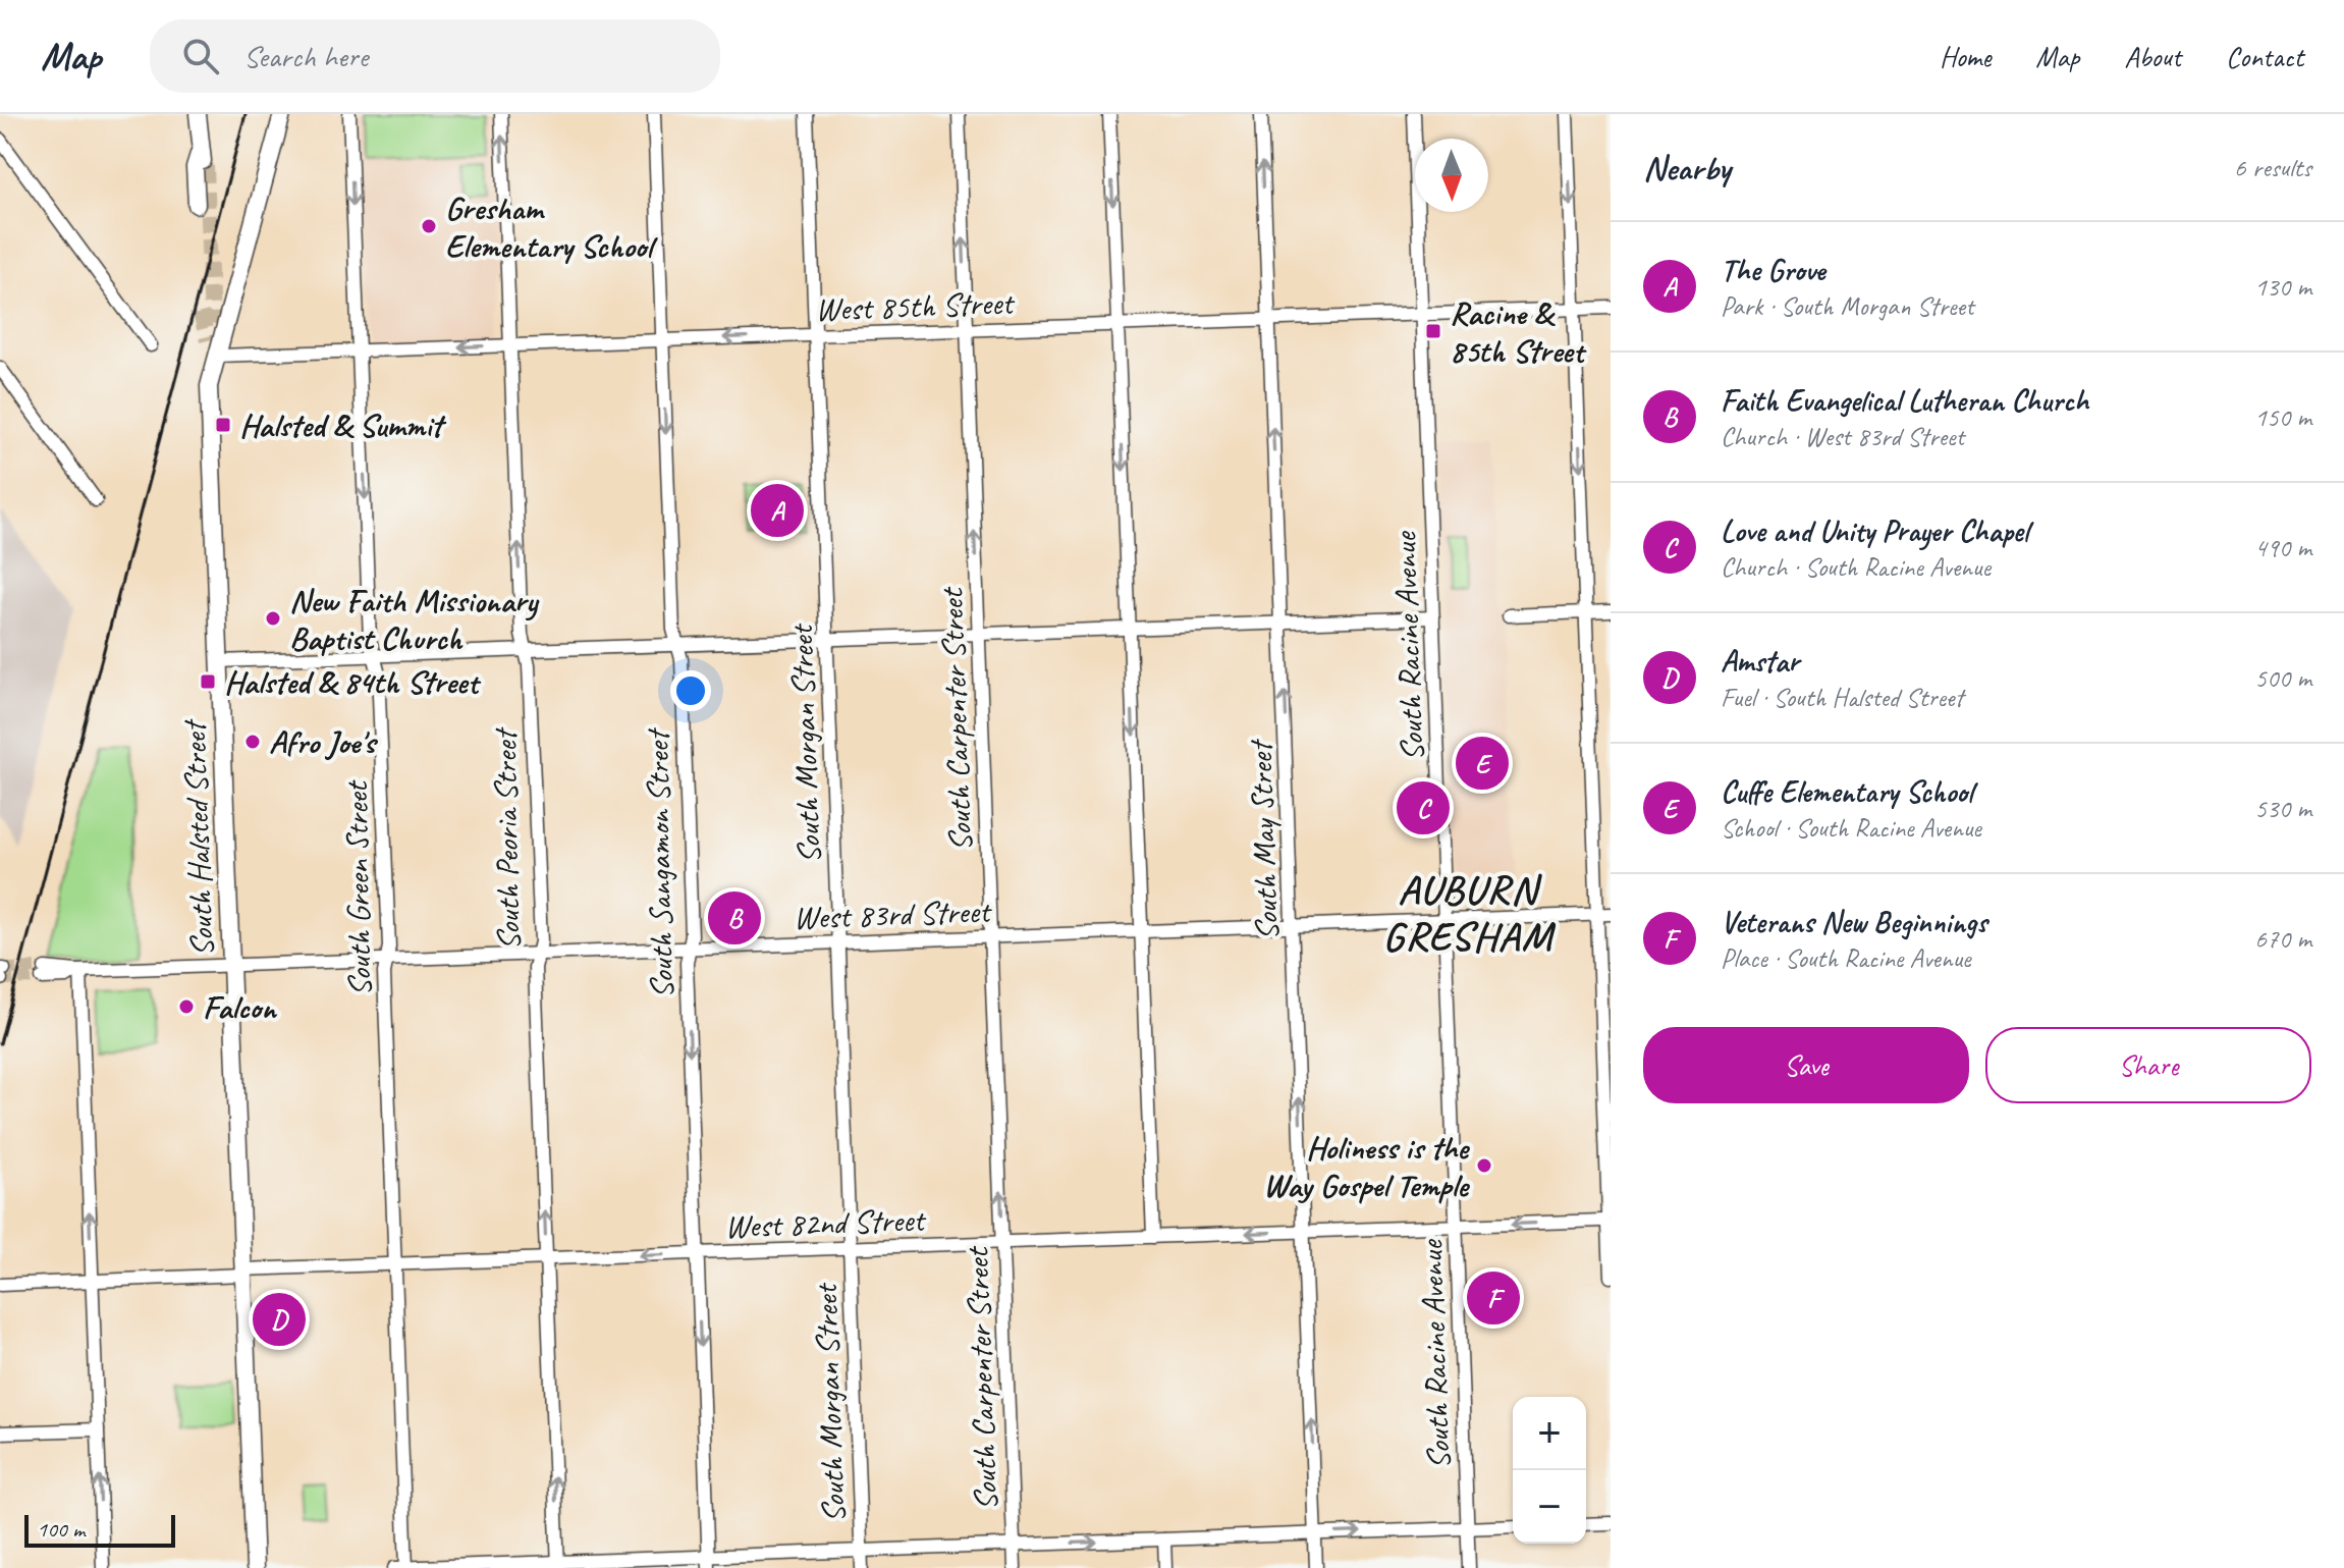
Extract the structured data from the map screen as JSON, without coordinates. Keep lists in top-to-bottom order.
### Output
{
  "streets": {
    "main road": ["South Halsted Street"],
    "street": [
      "West 85th Street",
      "South Racine Avenue",
      "South Carpenter Street",
      "South Morgan Street",
      "South Peoria Street",
      "South May Street",
      "South Sangamon Street",
      "South Green Street",
      "West 83rd Street",
      "West 82nd Street"
    ]
  },
  "crossings": [
    ["West 85th Street", "South Racine Avenue"],
    ["West 85th Street", "South Carpenter Street"],
    ["West 85th Street", "South Morgan Street"],
    ["West 85th Street", "South Halsted Street"],
    ["West 85th Street", "South Peoria Street"],
    ["West 85th Street", "South May Street"],
    ["West 85th Street", "South Sangamon Street"],
    ["West 85th Street", "South Green Street"],
    ["South Racine Avenue", "West 83rd Street"],
    ["South Racine Avenue", "West 82nd Street"],
    ["South Carpenter Street", "West 83rd Street"],
    ["South Carpenter Street", "West 82nd Street"],
    ["South Morgan Street", "West 83rd Street"],
    ["South Morgan Street", "West 82nd Street"],
    ["South Halsted Street", "West 83rd Street"],
    ["South Halsted Street", "West 82nd Street"],
    ["South Peoria Street", "West 83rd Street"],
    ["South Peoria Street", "West 82nd Street"],
    ["South May Street", "West 83rd Street"],
    ["South May Street", "West 82nd Street"],
    ["South Sangamon Street", "West 83rd Street"],
    ["South Sangamon Street", "West 82nd Street"],
    ["South Green Street", "West 83rd Street"],
    ["South Green Street", "West 82nd Street"]
  ],
  "one_way": [
    "South Carpenter Street",
    "South Peoria Street",
    "South May Street",
    "South Sangamon Street",
    "South Green Street"
  ],
  "districts": ["AUBURN GRESHAM"],
  "places": {
    "other": [
      "Gresham Elementary School",
      "New Faith Missionary Baptist Church",
      "Afro Joe's",
      "Falcon",
      "Holiness is the Way Gospel Temple"
    ],
    "transit": ["Racine & 85th Street", "Halsted & Summit", "Halsted & 84th Street"]
  },
  "scale_bar": "100 m",
  "north": "bottom",
  "page": {
    "header": "Map",
    "search": "Search here",
    "nav": [
      "Home",
      "Map",
      "About",
      "Contact"
    ],
    "heading": ["Nearby", "6 results"],
    "list": [
      {
        "mark": "A",
        "name": "The Grove",
        "note": "Park · South Morgan Street",
        "value": "130 m"
      },
      {
        "mark": "B",
        "name": "Faith Evangelical Lutheran Church",
        "note": "Church · West 83rd Street",
        "value": "150 m"
      },
      {
        "mark": "C",
        "name": "Love and Unity Prayer Chapel",
        "note": "Church · South Racine Avenue",
        "value": "490 m"
      },
      {
        "mark": "D",
        "name": "Amstar",
        "note": "Fuel · South Halsted Street",
        "value": "500 m"
      },
      {
        "mark": "E",
        "name": "Cuffe Elementary School",
        "note": "School · South Racine Avenue",
        "value": "530 m"
      },
      {
        "mark": "F",
        "name": "Veterans New Beginnings",
        "note": "Place · South Racine Avenue",
        "value": "670 m"
      }
    ],
    "pins": [
      "A",
      "E",
      "C",
      "B",
      "F",
      "D"
    ],
    "buttons": ["Save", "Share"],
    "map_buttons": ["+", "−"],
    "scale": "100 m"
  }
}
